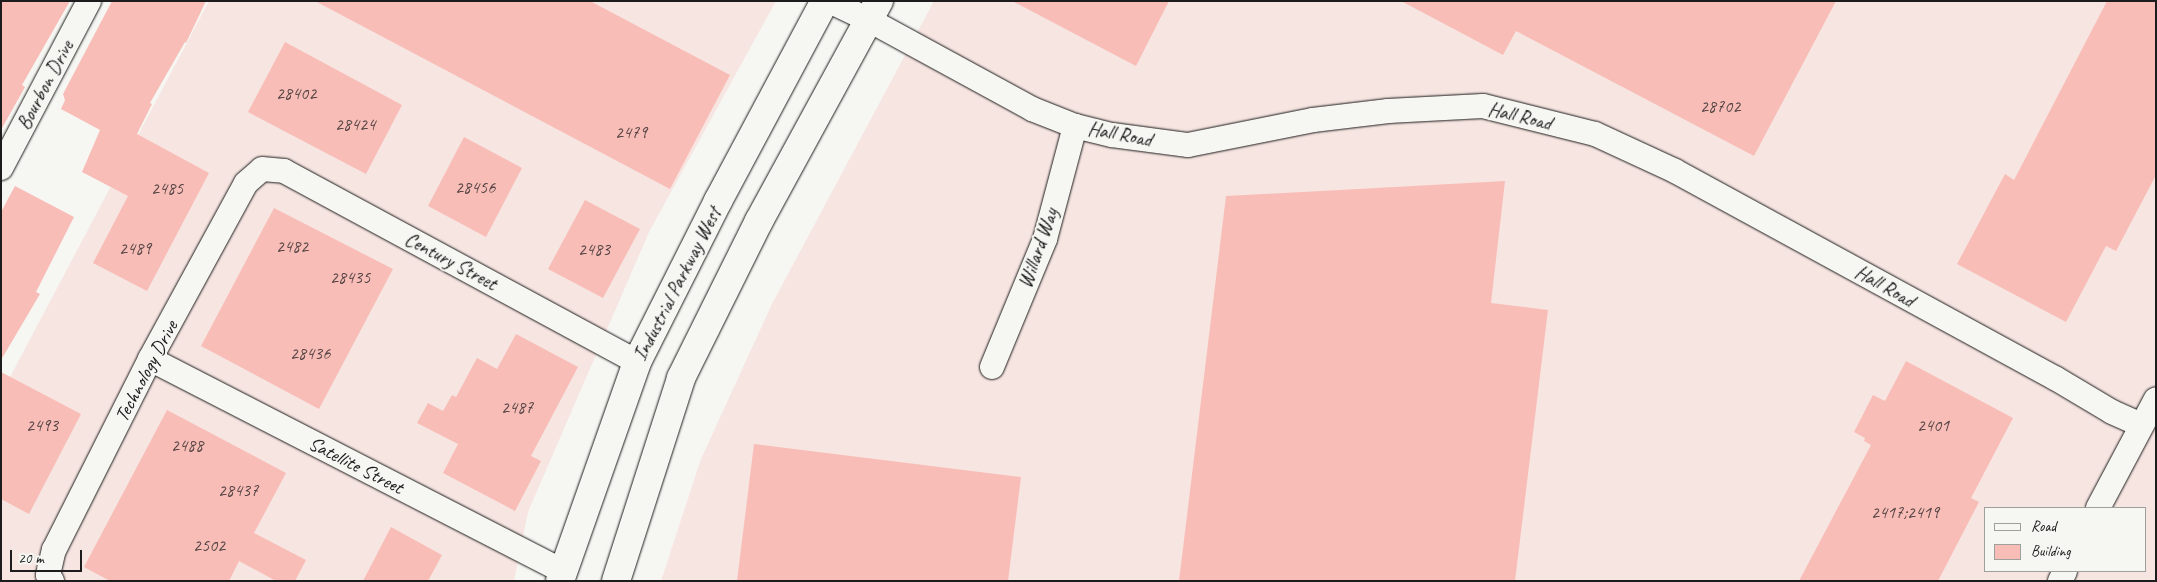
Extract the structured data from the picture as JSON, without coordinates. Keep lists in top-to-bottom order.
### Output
{
  "streets": {
    "main road": ["Industrial Parkway West"],
    "street": [
      "Bourbon Drive",
      "Hall Road",
      "Willard Way",
      "Century Street",
      "Technology Drive",
      "Satellite Street"
    ]
  },
  "crossings": [
    ["Hall Road", "Willard Way"],
    ["Hall Road", "Industrial Parkway West"],
    ["Century Street", "Industrial Parkway West"],
    ["Century Street", "Technology Drive"],
    ["Industrial Parkway West", "Satellite Street"],
    ["Technology Drive", "Satellite Street"]
  ],
  "house_numbers": [
    "28402",
    "28702",
    "28424",
    "2479",
    "28456",
    "2485",
    "2482",
    "2489",
    "2483",
    "28435",
    "28436",
    "2487",
    "2493",
    "2401",
    "2488",
    "28437",
    "2417;2419",
    "2502"
  ],
  "legend": ["Road", "Building"],
  "scale_bar": "20 m"
}
